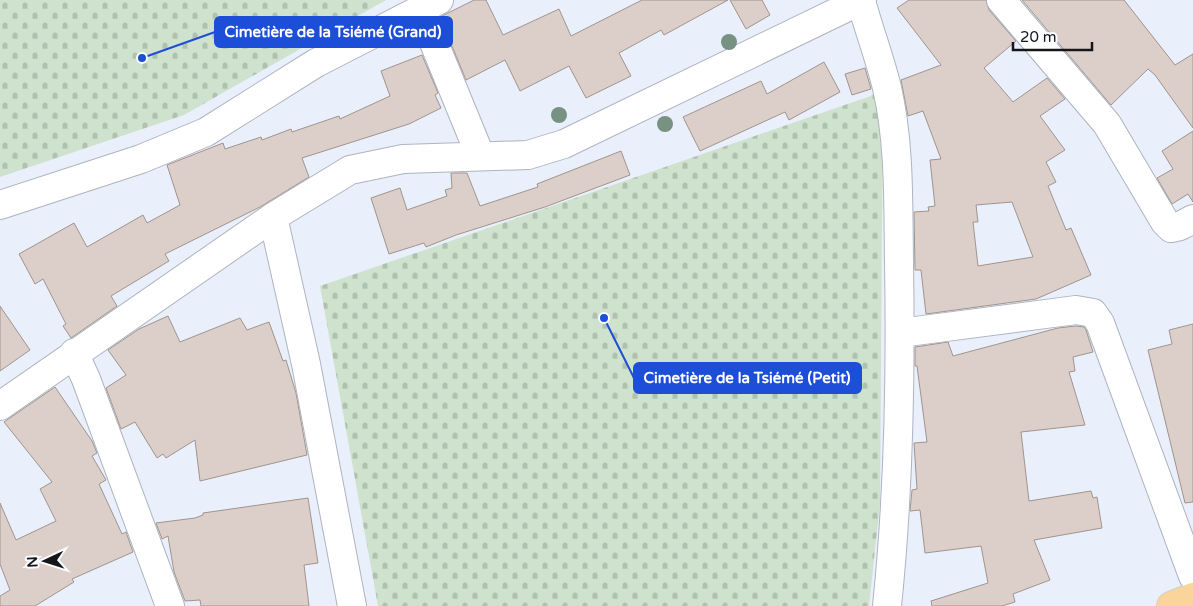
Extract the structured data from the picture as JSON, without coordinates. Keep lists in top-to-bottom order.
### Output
{
  "places": ["Cimetière de la Tsiémé (Grand)", "Cimetière de la Tsiémé (Petit)"],
  "scale_bar": "20 m",
  "north": "left"
}
